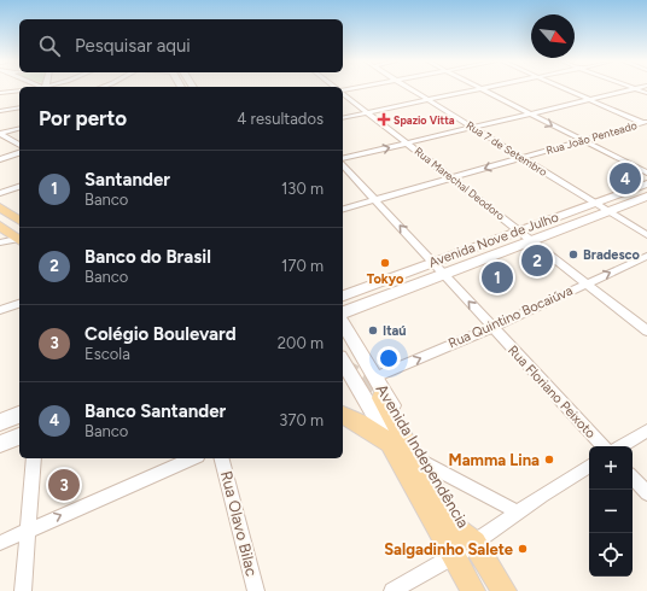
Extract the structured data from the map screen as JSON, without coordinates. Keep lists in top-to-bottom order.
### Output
{
  "streets": {
    "main road": ["Avenida Nove de Julho", "Avenida Independência"],
    "street": [
      "Rua João Penteado",
      "Rua 7 de Setembro",
      "Rua Marechal Deodoro",
      "Rua Quintino Bocaiúva",
      "Rua Floriano Peixoto",
      "Rua Olavo Bilac"
    ]
  },
  "crossings": [
    ["Rua João Penteado", "Rua 7 de Setembro"],
    ["Rua João Penteado", "Rua Marechal Deodoro"],
    ["Rua João Penteado", "Rua Floriano Peixoto"],
    ["Rua 7 de Setembro", "Avenida Nove de Julho"],
    ["Rua Marechal Deodoro", "Avenida Nove de Julho"],
    ["Rua Marechal Deodoro", "Rua Quintino Bocaiúva"],
    ["Avenida Nove de Julho", "Rua Floriano Peixoto"],
    ["Rua Quintino Bocaiúva", "Rua Floriano Peixoto"],
    ["Rua Quintino Bocaiúva", "Avenida Independência"]
  ],
  "one_way": ["Rua Quintino Bocaiúva", "Rua Floriano Peixoto"],
  "places": {
    "health": ["Spazio Vitta"],
    "other": [
      "Bradesco",
      "Tokyo",
      "Itaú",
      "Mamma Lina",
      "Salgadinho Salete"
    ]
  },
  "north": "bottom right",
  "page": {
    "search": "Pesquisar aqui",
    "heading": ["Por perto", "4 resultados"],
    "list": [
      {
        "mark": "1",
        "name": "Santander",
        "note": "Banco",
        "value": "130 m"
      },
      {
        "mark": "2",
        "name": "Banco do Brasil",
        "note": "Banco",
        "value": "170 m"
      },
      {
        "mark": "3",
        "name": "Colégio Boulevard",
        "note": "Escola",
        "value": "200 m"
      },
      {
        "mark": "4",
        "name": "Banco Santander",
        "note": "Banco",
        "value": "370 m"
      }
    ],
    "pins": [
      "4",
      "2",
      "1",
      "3"
    ],
    "map_buttons": ["+", "−"]
  }
}
